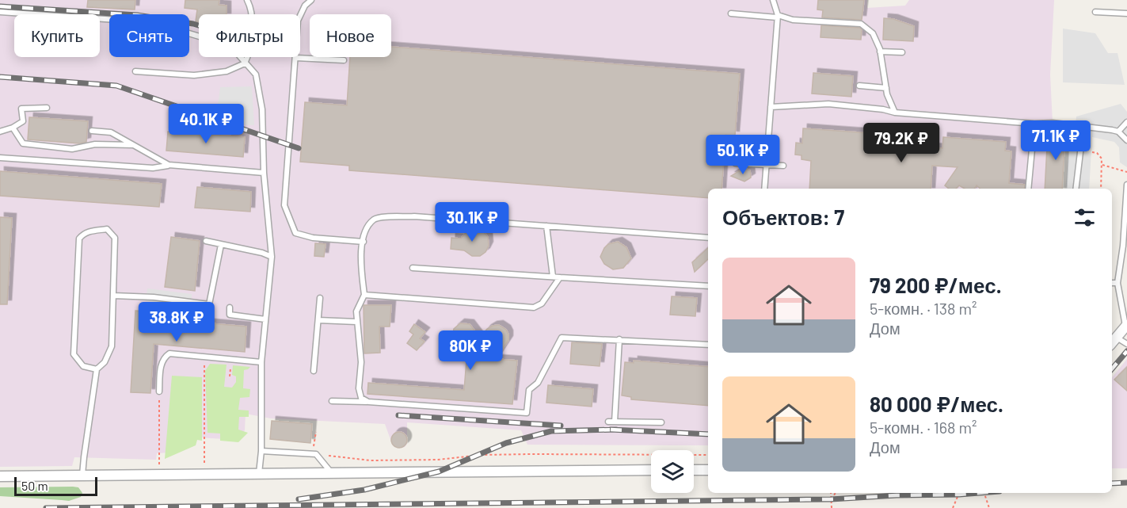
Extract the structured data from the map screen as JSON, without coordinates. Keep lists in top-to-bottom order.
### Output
{
  "scale_bar": "50 m",
  "page": {
    "chip": [
      "Купить",
      "Снять",
      "Фильтры",
      "Новое"
    ],
    "price": [
      "40.1K ₽",
      "71.1K ₽",
      "79.2K ₽",
      "50.1K ₽",
      "30.1K ₽",
      "38.8K ₽",
      "80K ₽"
    ],
    "heading": "Объектов: 7",
    "list": [
      {
        "name": "79 200 ₽/мес.",
        "note": "5-комн. · 138 m² · Дом"
      },
      {
        "name": "80 000 ₽/мес.",
        "note": "5-комн. · 168 m² · Дом"
      }
    ],
    "scale": "50 m"
  }
}
